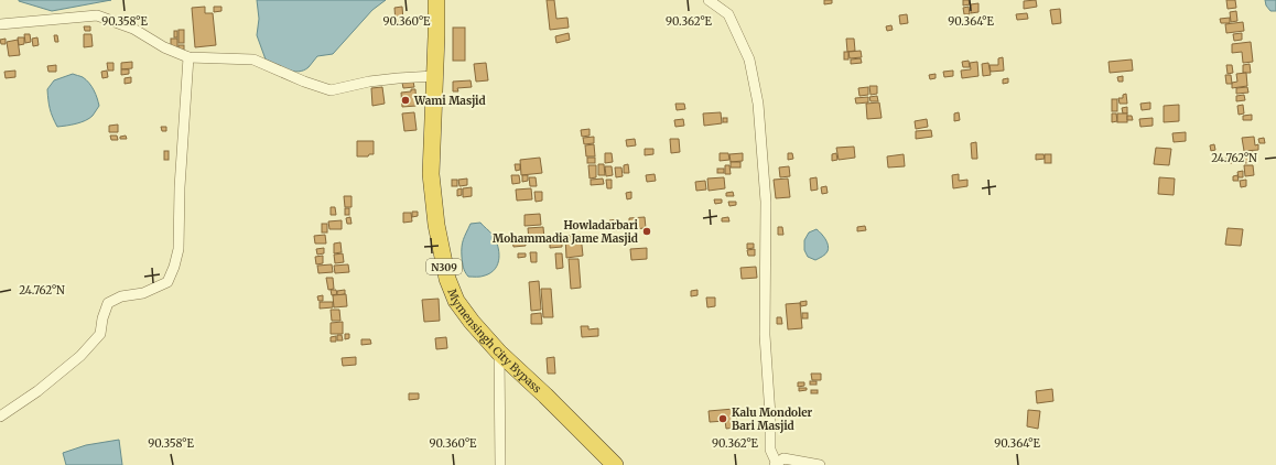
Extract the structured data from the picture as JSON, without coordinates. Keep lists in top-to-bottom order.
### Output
{
  "streets": {
    "highway": ["N309", "Mymensingh City Bypass"]
  },
  "places": ["Wami Masjid", "Howladarbari Mohammadia Jame Masjid", "Kalu Mondoler Bari Masjid"],
  "coordinates": [
    "90.358°E",
    "90.360°E",
    "90.362°E",
    "90.364°E",
    "24.762°N"
  ]
}
